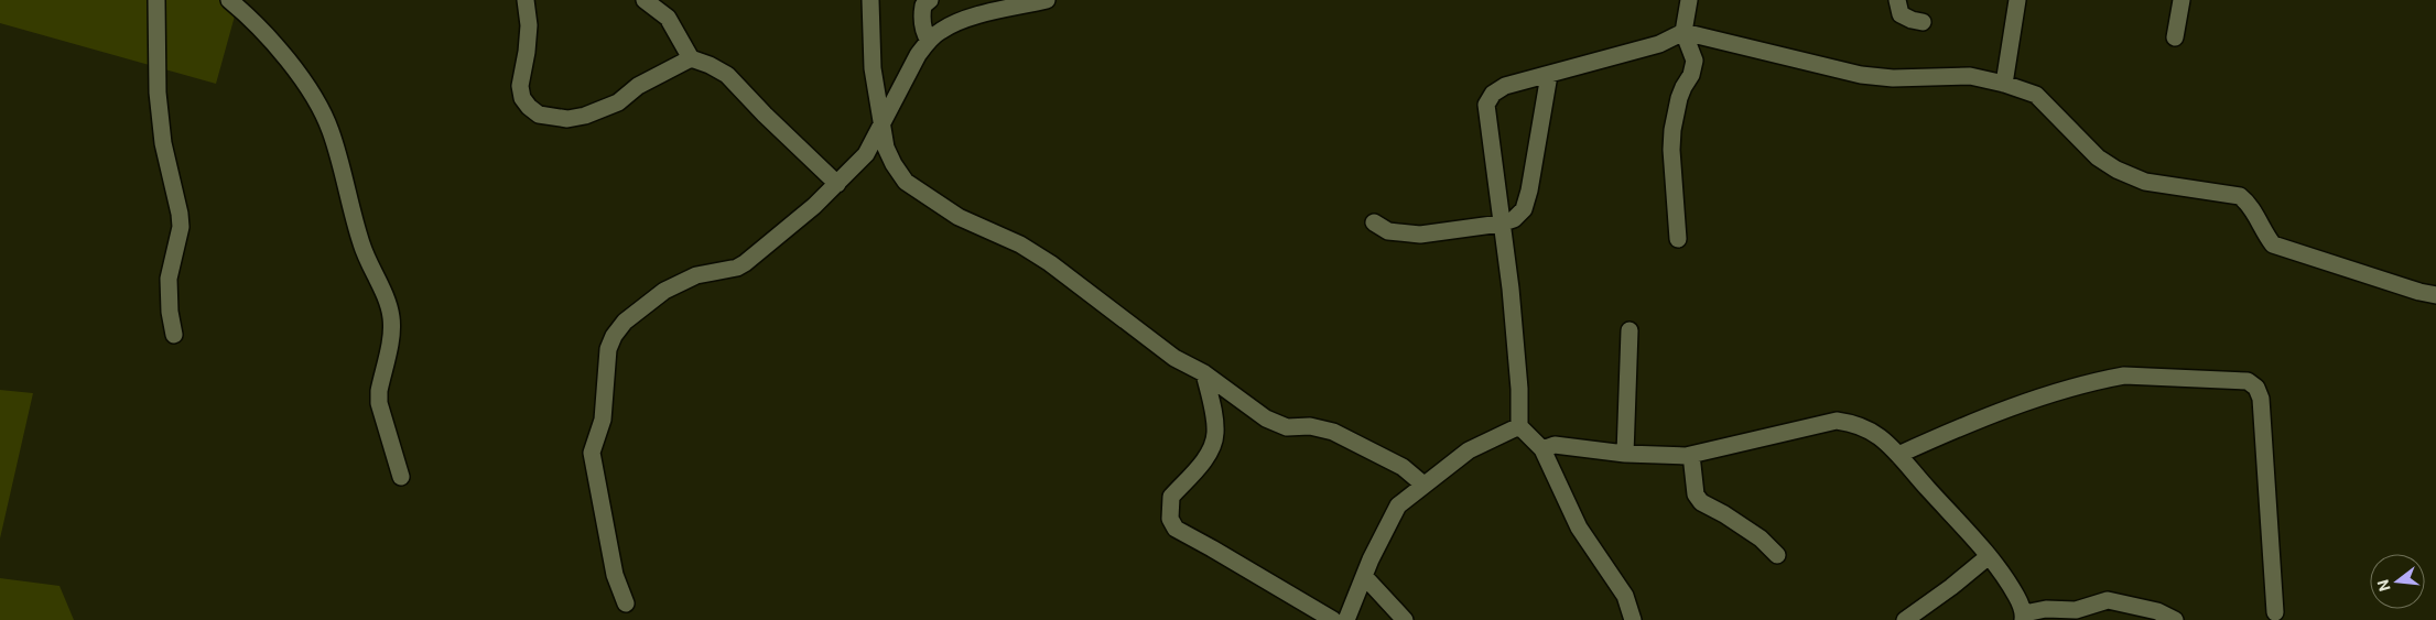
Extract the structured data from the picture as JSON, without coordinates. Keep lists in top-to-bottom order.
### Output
{
  "north": "left"
}
